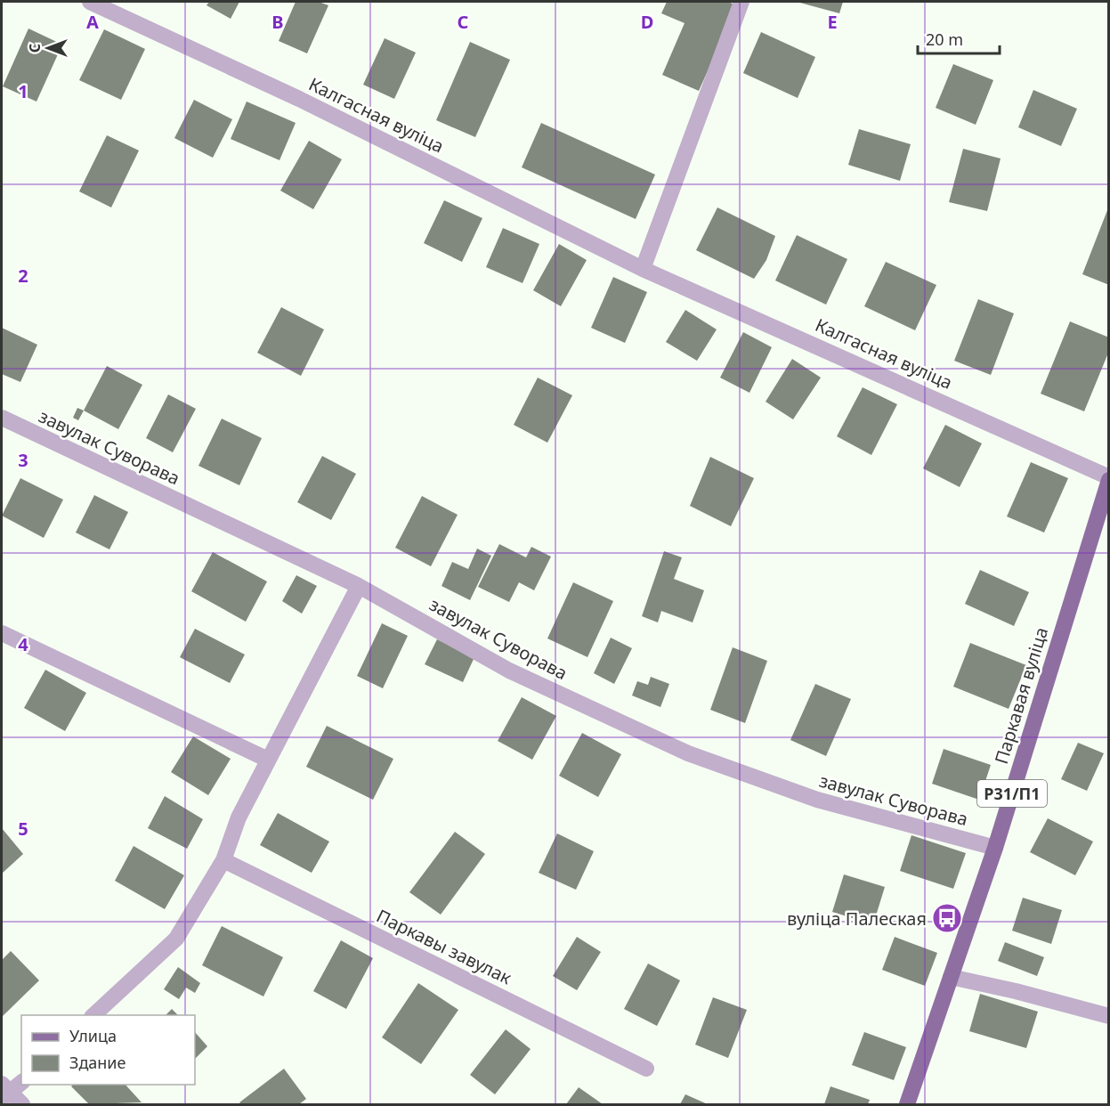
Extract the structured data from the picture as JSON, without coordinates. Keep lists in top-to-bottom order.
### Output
{
  "streets": {
    "main road": ["Паркавая вуліца", "Р31/П1"],
    "street": ["Калгасная вуліца", "завулак Суворава", "Паркавы завулак"]
  },
  "crossings": [
    ["Калгасная вуліца", "Паркавая вуліца"],
    ["завулак Суворава", "Паркавая вуліца"]
  ],
  "places": {
    "bus stop": ["вуліца Палеская"]
  },
  "legend": ["Улица", "Здание"],
  "scale_bar": "20 m",
  "north": "left",
  "grid": {
    "columns": [
      "A",
      "B",
      "C",
      "D",
      "E"
    ],
    "rows": [
      "1",
      "2",
      "3",
      "4",
      "5"
    ]
  }
}
